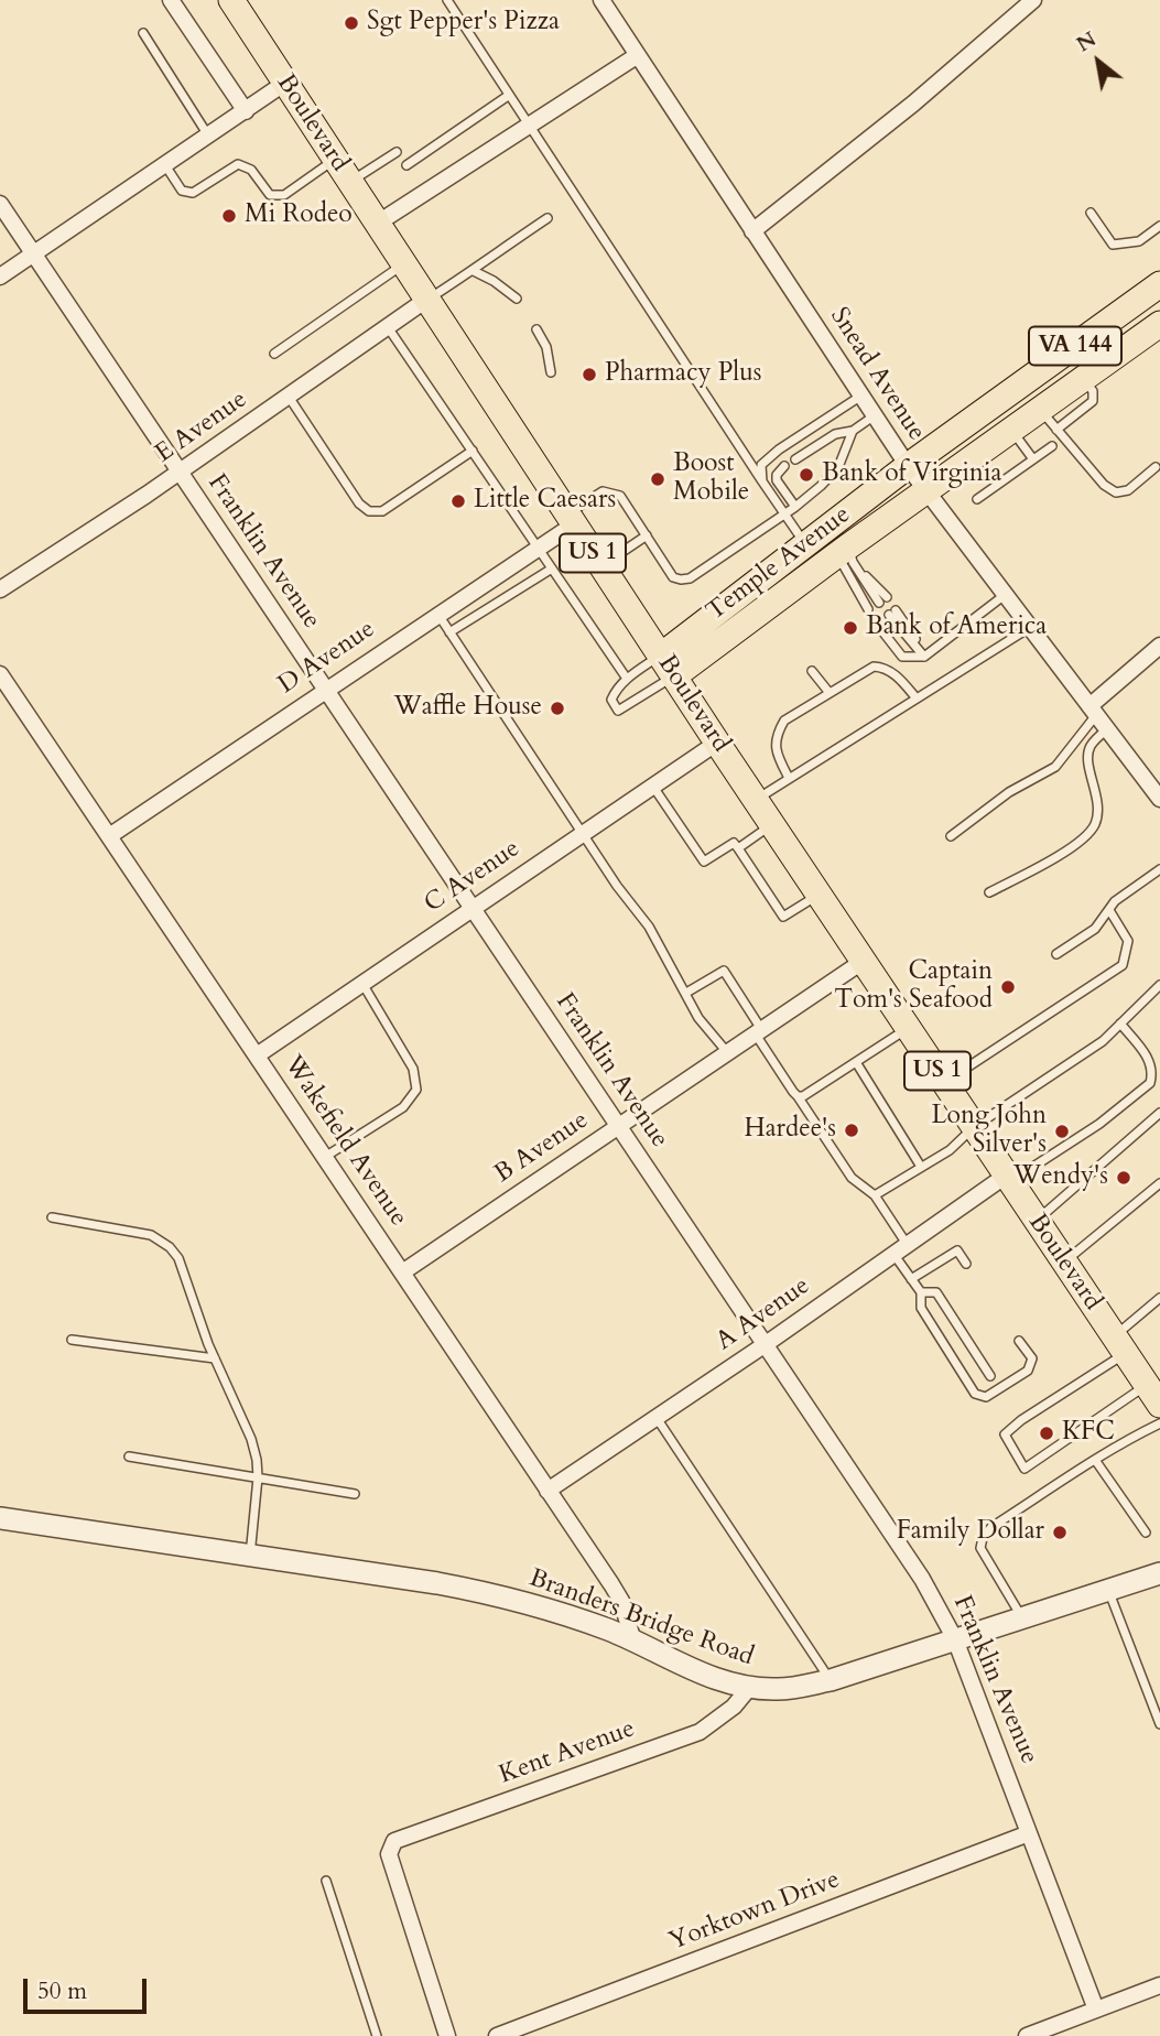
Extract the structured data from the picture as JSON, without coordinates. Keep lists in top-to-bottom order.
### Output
{
  "streets": {
    "main road": [
      "Boulevard",
      "VA 144",
      "US 1",
      "Temple Avenue"
    ],
    "street": [
      "Snead Avenue",
      "E Avenue",
      "Franklin Avenue",
      "D Avenue",
      "C Avenue",
      "Wakefield Avenue",
      "B Avenue",
      "A Avenue",
      "Branders Bridge Road",
      "Kent Avenue",
      "Yorktown Drive"
    ]
  },
  "crossings": [
    ["Boulevard", "E Avenue"],
    ["Boulevard", "Temple Avenue"],
    ["Boulevard", "D Avenue"],
    ["Boulevard", "C Avenue"],
    ["Boulevard", "B Avenue"],
    ["Boulevard", "A Avenue"],
    ["Snead Avenue", "Temple Avenue"],
    ["E Avenue", "Franklin Avenue"],
    ["Franklin Avenue", "D Avenue"],
    ["Franklin Avenue", "C Avenue"],
    ["Franklin Avenue", "B Avenue"],
    ["Franklin Avenue", "A Avenue"],
    ["Franklin Avenue", "Branders Bridge Road"],
    ["Franklin Avenue", "Yorktown Drive"],
    ["D Avenue", "Wakefield Avenue"],
    ["C Avenue", "Wakefield Avenue"],
    ["Wakefield Avenue", "B Avenue"],
    ["Wakefield Avenue", "A Avenue"],
    ["Wakefield Avenue", "Branders Bridge Road"],
    ["Branders Bridge Road", "Kent Avenue"]
  ],
  "places": [
    "Sgt Pepper's Pizza",
    "Mi Rodeo",
    "Pharmacy Plus",
    "Bank of Virginia",
    "Boost Mobile",
    "Little Caesars",
    "Bank of America",
    "Waffle House",
    "Captain Tom's Seafood",
    "Hardee's",
    "Long John Silver's",
    "Wendy's",
    "KFC",
    "Family Dollar"
  ],
  "scale_bar": "50 m",
  "north": "top left"
}
